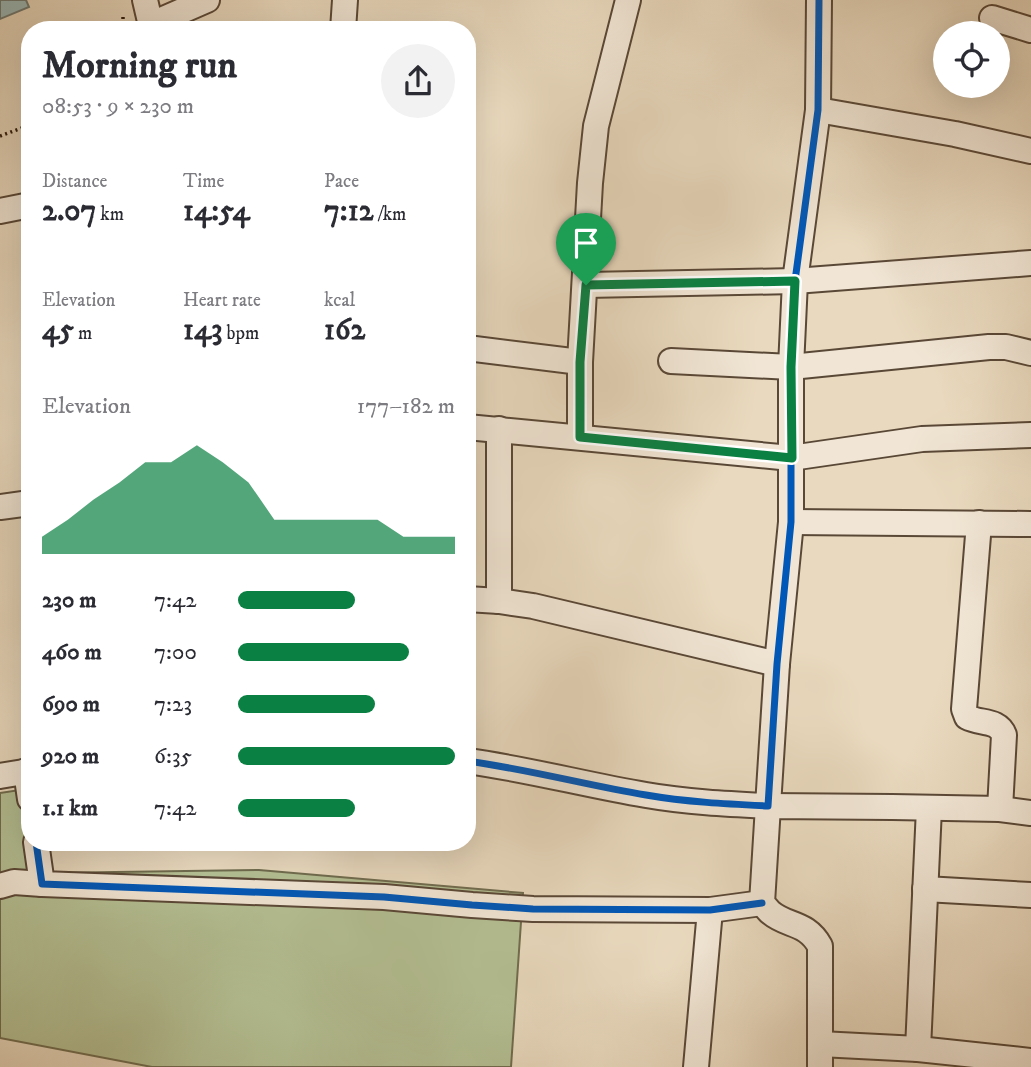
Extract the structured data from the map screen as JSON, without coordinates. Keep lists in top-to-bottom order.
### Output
{
  "page": {
    "heading": ["Morning run", "08:53 · 9 × 230 m"],
    "stats": [
      ["Distance", "2.07 km"],
      ["Time", "14:54"],
      ["Pace", "7:12 /km"],
      ["Elevation", "45 m"],
      ["Heart rate", "143 bpm"],
      ["kcal", "162"]
    ],
    "chart": ["Elevation", "177–182 m"],
    "list": [
      {
        "name": "230 m",
        "note": "7:42"
      },
      {
        "name": "460 m",
        "note": "7:00"
      },
      {
        "name": "690 m",
        "note": "7:23"
      },
      {
        "name": "920 m",
        "note": "6:35"
      },
      {
        "name": "1.1 km",
        "note": "7:42"
      }
    ]
  }
}
